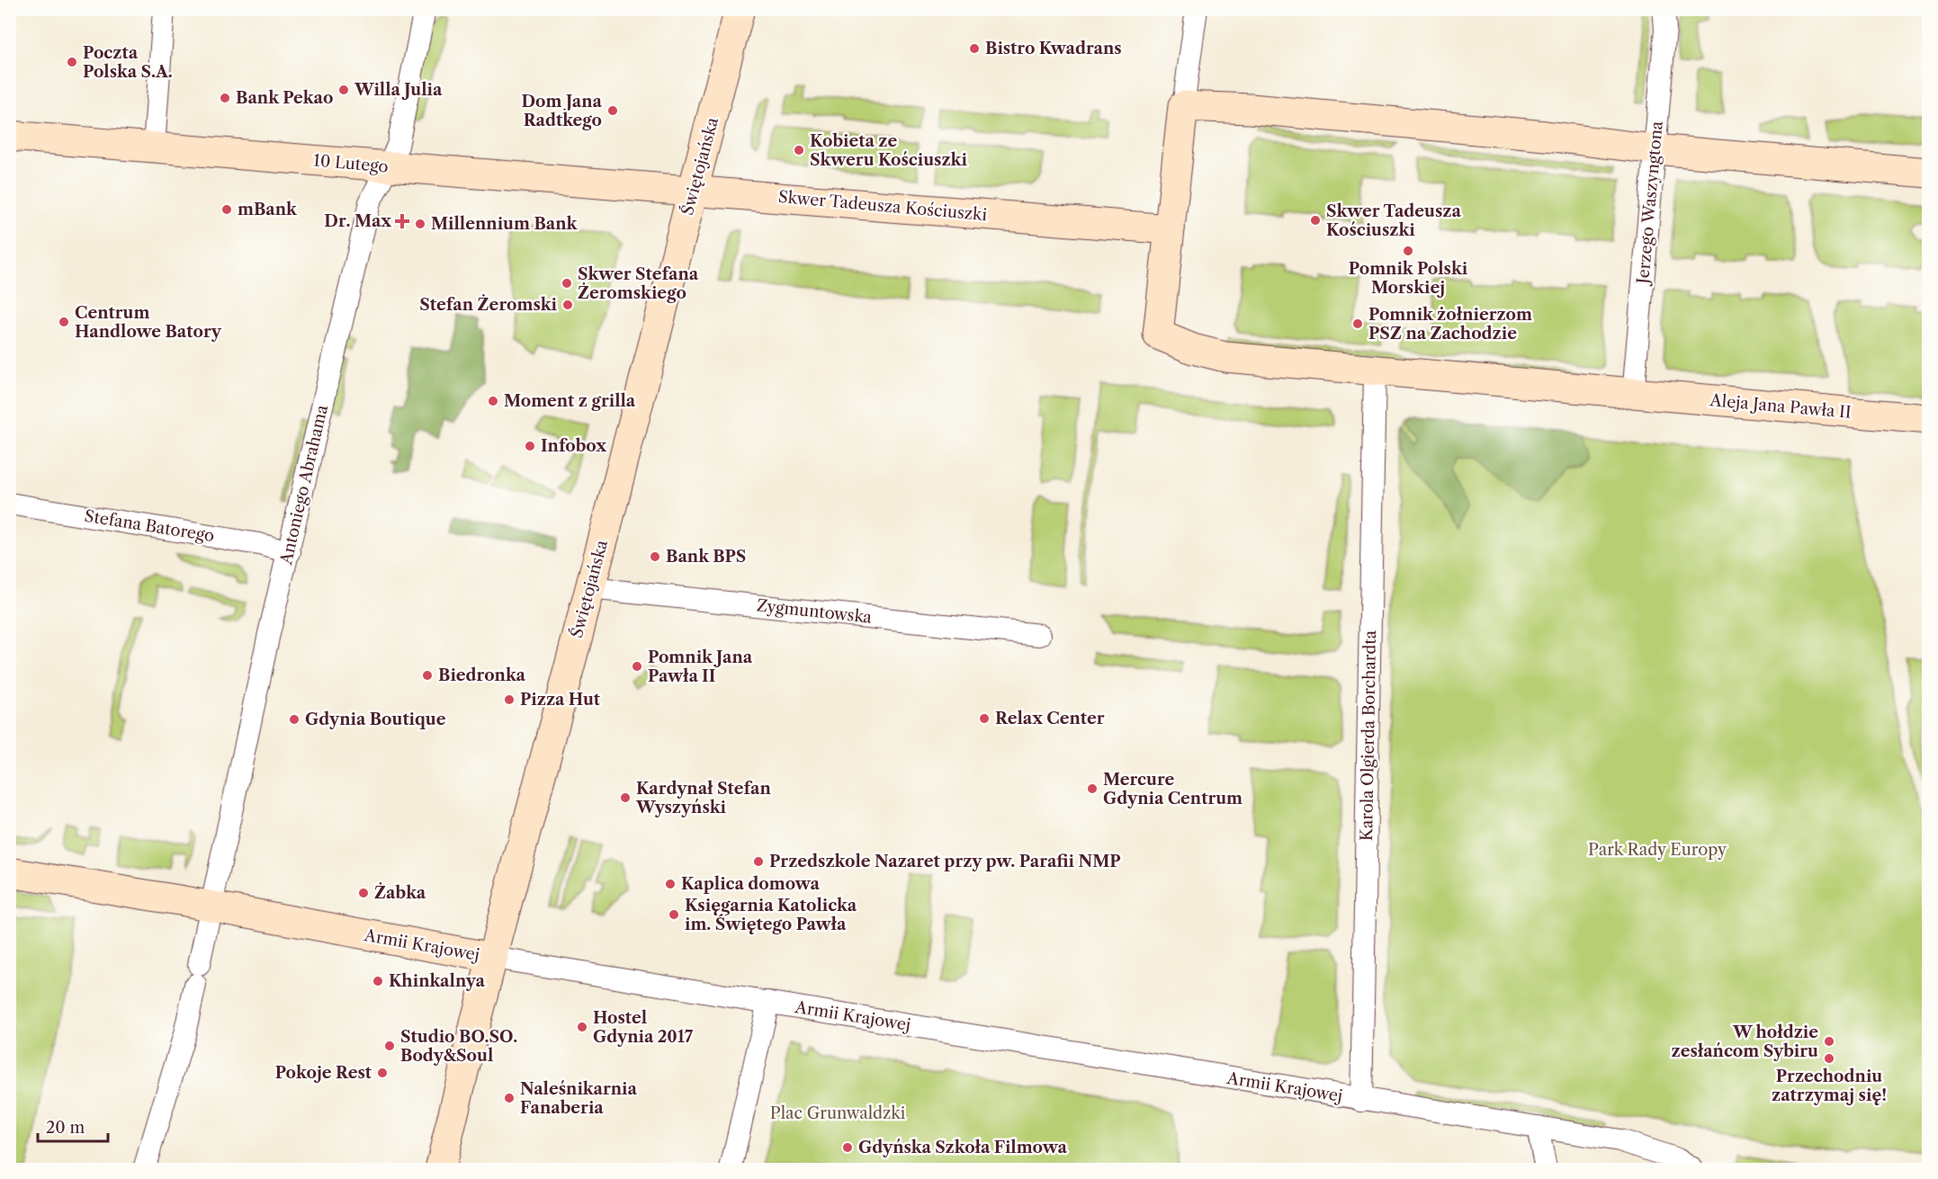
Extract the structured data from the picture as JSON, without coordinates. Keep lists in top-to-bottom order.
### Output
{
  "streets": {
    "street": [
      "10 Lutego",
      "Świętojańska",
      "Jerzego Waszyngtona",
      "Skwer Tadeusza Kościuszki",
      "Aleja Jana Pawła II",
      "Antoniego Abrahama",
      "Stefana Batorego",
      "Zygmuntowska",
      "Karola Olgierda Borchardta",
      "Armii Krajowej"
    ]
  },
  "crossings": [
    ["10 Lutego", "Świętojańska"],
    ["10 Lutego", "Skwer Tadeusza Kościuszki"],
    ["10 Lutego", "Antoniego Abrahama"],
    ["Świętojańska", "Skwer Tadeusza Kościuszki"],
    ["Świętojańska", "Zygmuntowska"],
    ["Świętojańska", "Armii Krajowej"],
    ["Jerzego Waszyngtona", "Aleja Jana Pawła II"],
    ["Antoniego Abrahama", "Stefana Batorego"],
    ["Antoniego Abrahama", "Armii Krajowej"],
    ["Karola Olgierda Borchardta", "Armii Krajowej"]
  ],
  "parks": ["Park Rady Europy", "Plac Grunwaldzki"],
  "places": {
    "other": [
      "Bistro Kwadrans",
      "Poczta Polska S.A.",
      "Willa Julia",
      "Bank Pekao",
      "Dom Jana Radtkego",
      "Kobieta ze Skweru Kościuszki",
      "mBank",
      "Skwer Tadeusza Kościuszki",
      "Millennium Bank",
      "Pomnik Polski Morskiej",
      "Skwer Stefana Żeromskiego",
      "Stefan Żeromski",
      "Centrum Handlowe Batory",
      "Pomnik żołnierzom PSZ na Zachodzie",
      "Moment z grilla",
      "Infobox",
      "Bank BPS",
      "Pomnik Jana Pawła II",
      "Biedronka",
      "Pizza Hut",
      "Relax Center",
      "Gdynia Boutique",
      "Mercure Gdynia Centrum",
      "Kardynał Stefan Wyszyński",
      "Przedszkole Nazaret przy pw. Parafii NMP",
      "Kaplica domowa",
      "Żabka",
      "Księgarnia Katolicka im. Świętego Pawła",
      "Khinkalnya",
      "Hostel Gdynia 2017",
      "W hołdzie zesłańcom Sybiru",
      "Studio BO.SO. Body&Soul",
      "Przechodniu zatrzymaj się!",
      "Pokoje Rest",
      "Naleśnikarnia Fanaberia",
      "Gdyńska Szkoła Filmowa"
    ],
    "health": ["Dr. Max"]
  },
  "scale_bar": "20 m"
}
